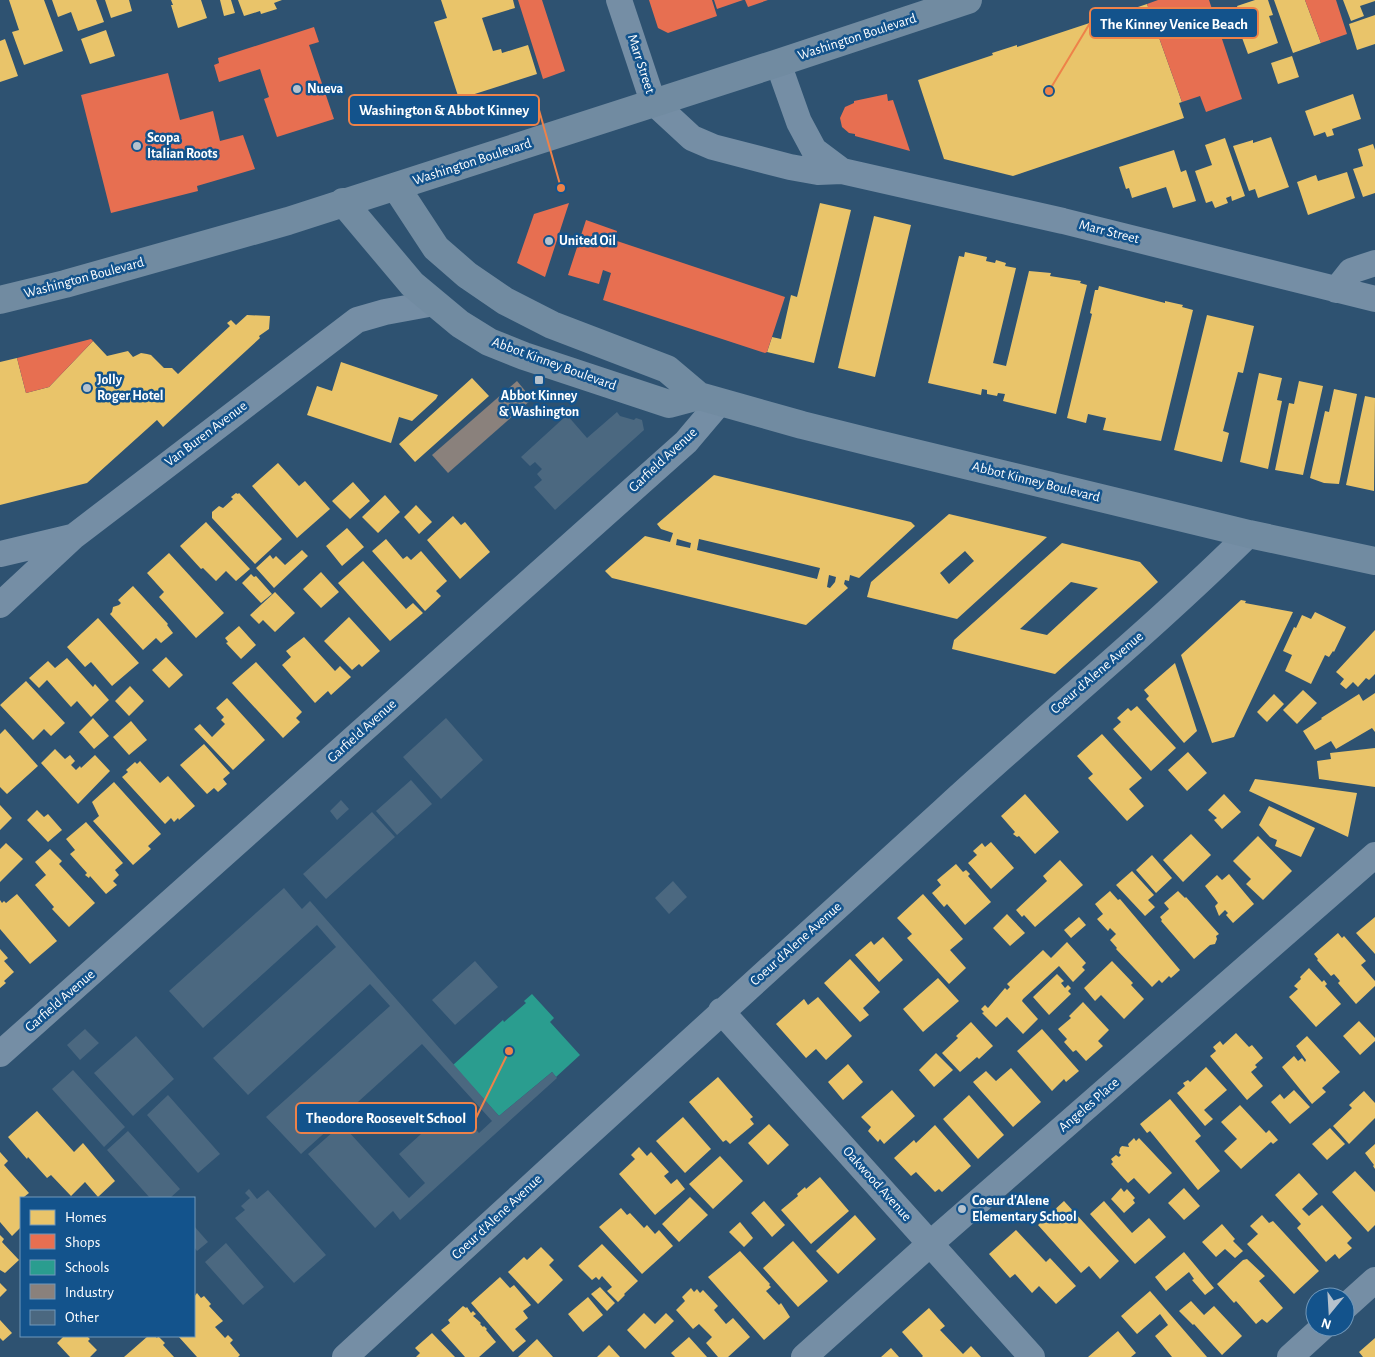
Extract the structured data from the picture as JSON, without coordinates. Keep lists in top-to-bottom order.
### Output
{
  "streets": {
    "street": [
      "Washington Boulevard",
      "Marr Street",
      "Abbot Kinney Boulevard",
      "Van Buren Avenue",
      "Garfield Avenue",
      "Coeur d'Alene Avenue",
      "Angeles Place",
      "Oakwood Avenue"
    ]
  },
  "crossings": [
    ["Washington Boulevard", "Marr Street"],
    ["Washington Boulevard", "Abbot Kinney Boulevard"],
    ["Abbot Kinney Boulevard", "Van Buren Avenue"],
    ["Abbot Kinney Boulevard", "Garfield Avenue"],
    ["Abbot Kinney Boulevard", "Coeur d'Alene Avenue"],
    ["Coeur d'Alene Avenue", "Oakwood Avenue"],
    ["Angeles Place", "Oakwood Avenue"]
  ],
  "places": {
    "other": [
      "Nueva",
      "The Kinney Venice Beach",
      "Scopa Italian Roots",
      "Washington & Abbot Kinney",
      "United Oil",
      "Jolly Roger Hotel",
      "Theodore Roosevelt School",
      "Coeur d'Alene Elementary School"
    ],
    "transit": ["Abbot Kinney & Washington"]
  },
  "legend": [
    "Homes",
    "Shops",
    "Schools",
    "Industry",
    "Other"
  ],
  "north": "bottom"
}
